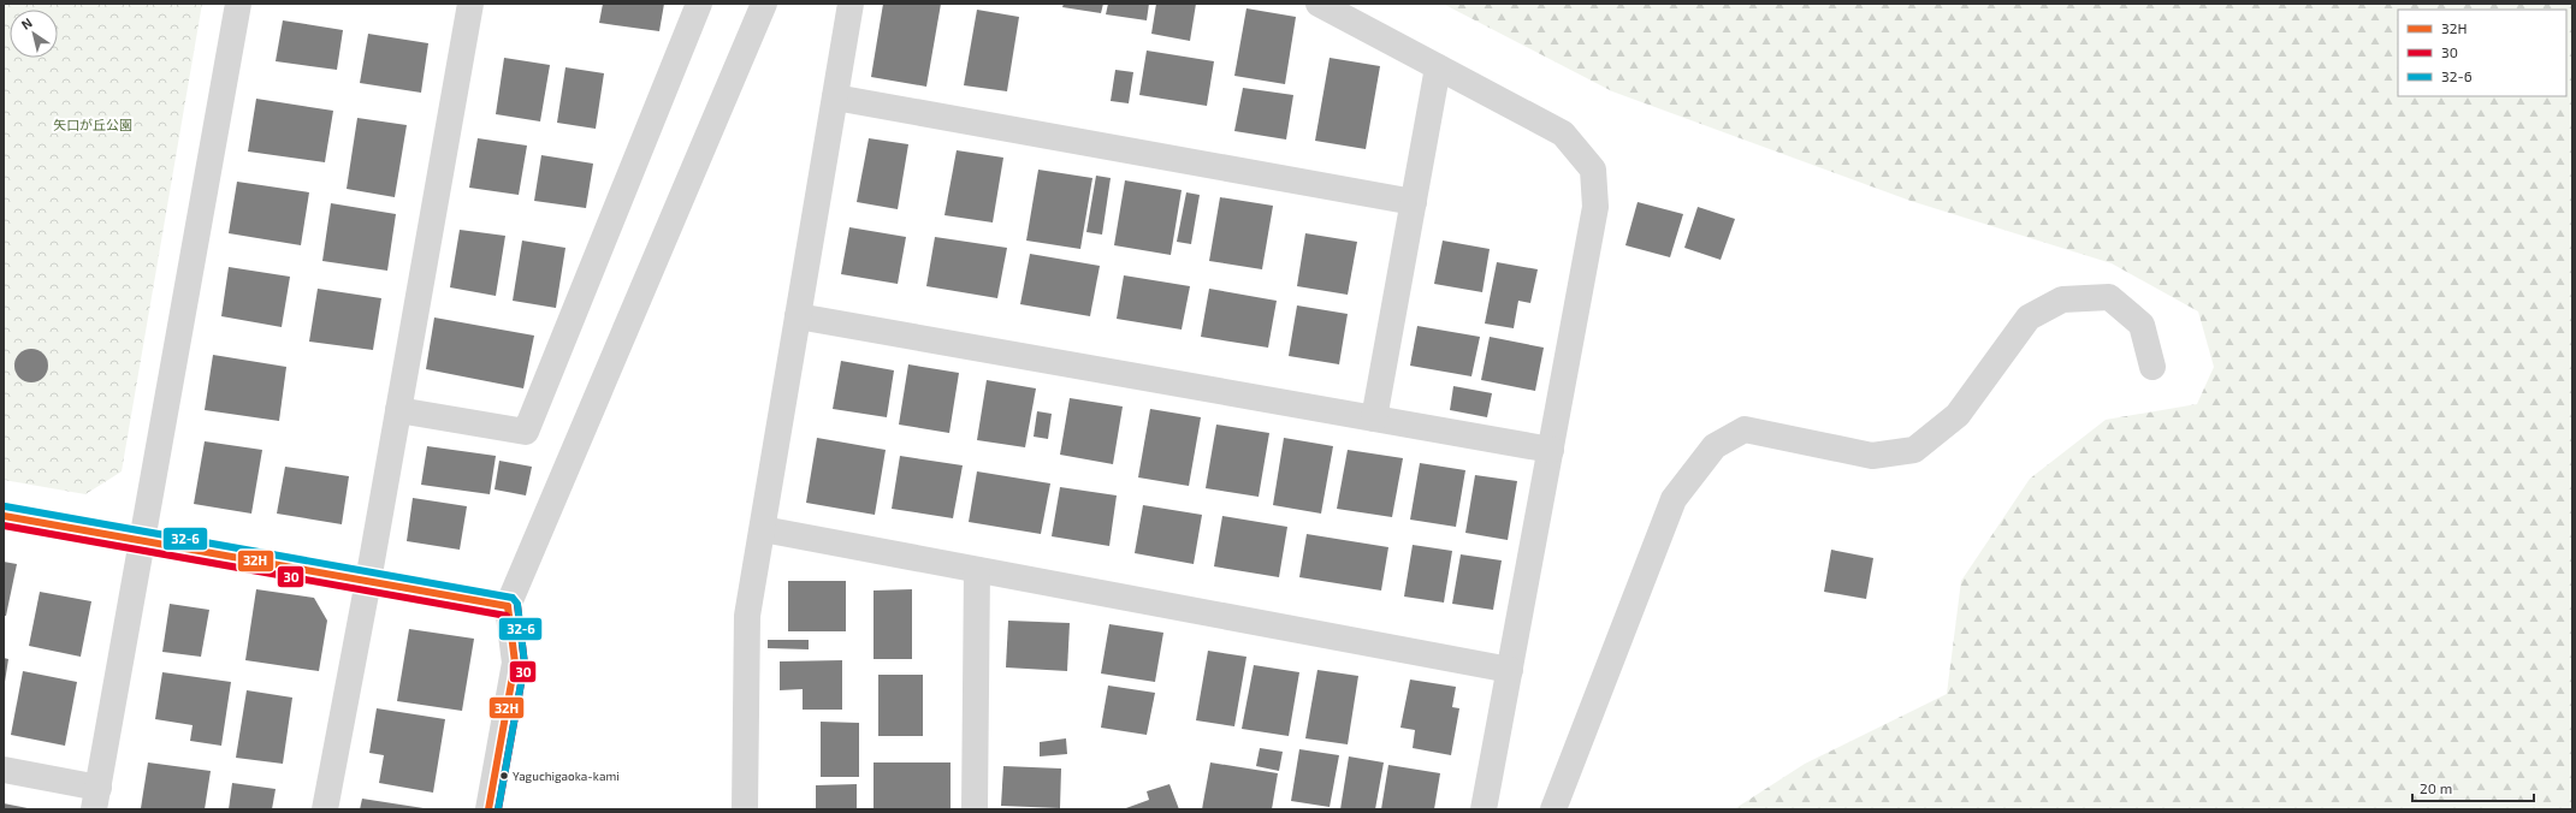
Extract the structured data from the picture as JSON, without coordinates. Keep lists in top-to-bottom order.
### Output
{
  "parks": ["矢口が丘公園"],
  "places": ["Yaguchigaoka-kami"],
  "lines": ["transit line 32-6", "transit line 32H", "transit line 30"],
  "legend": ["32H", "30", "32-6"],
  "scale_bar": "20 m",
  "north": "top left"
}
